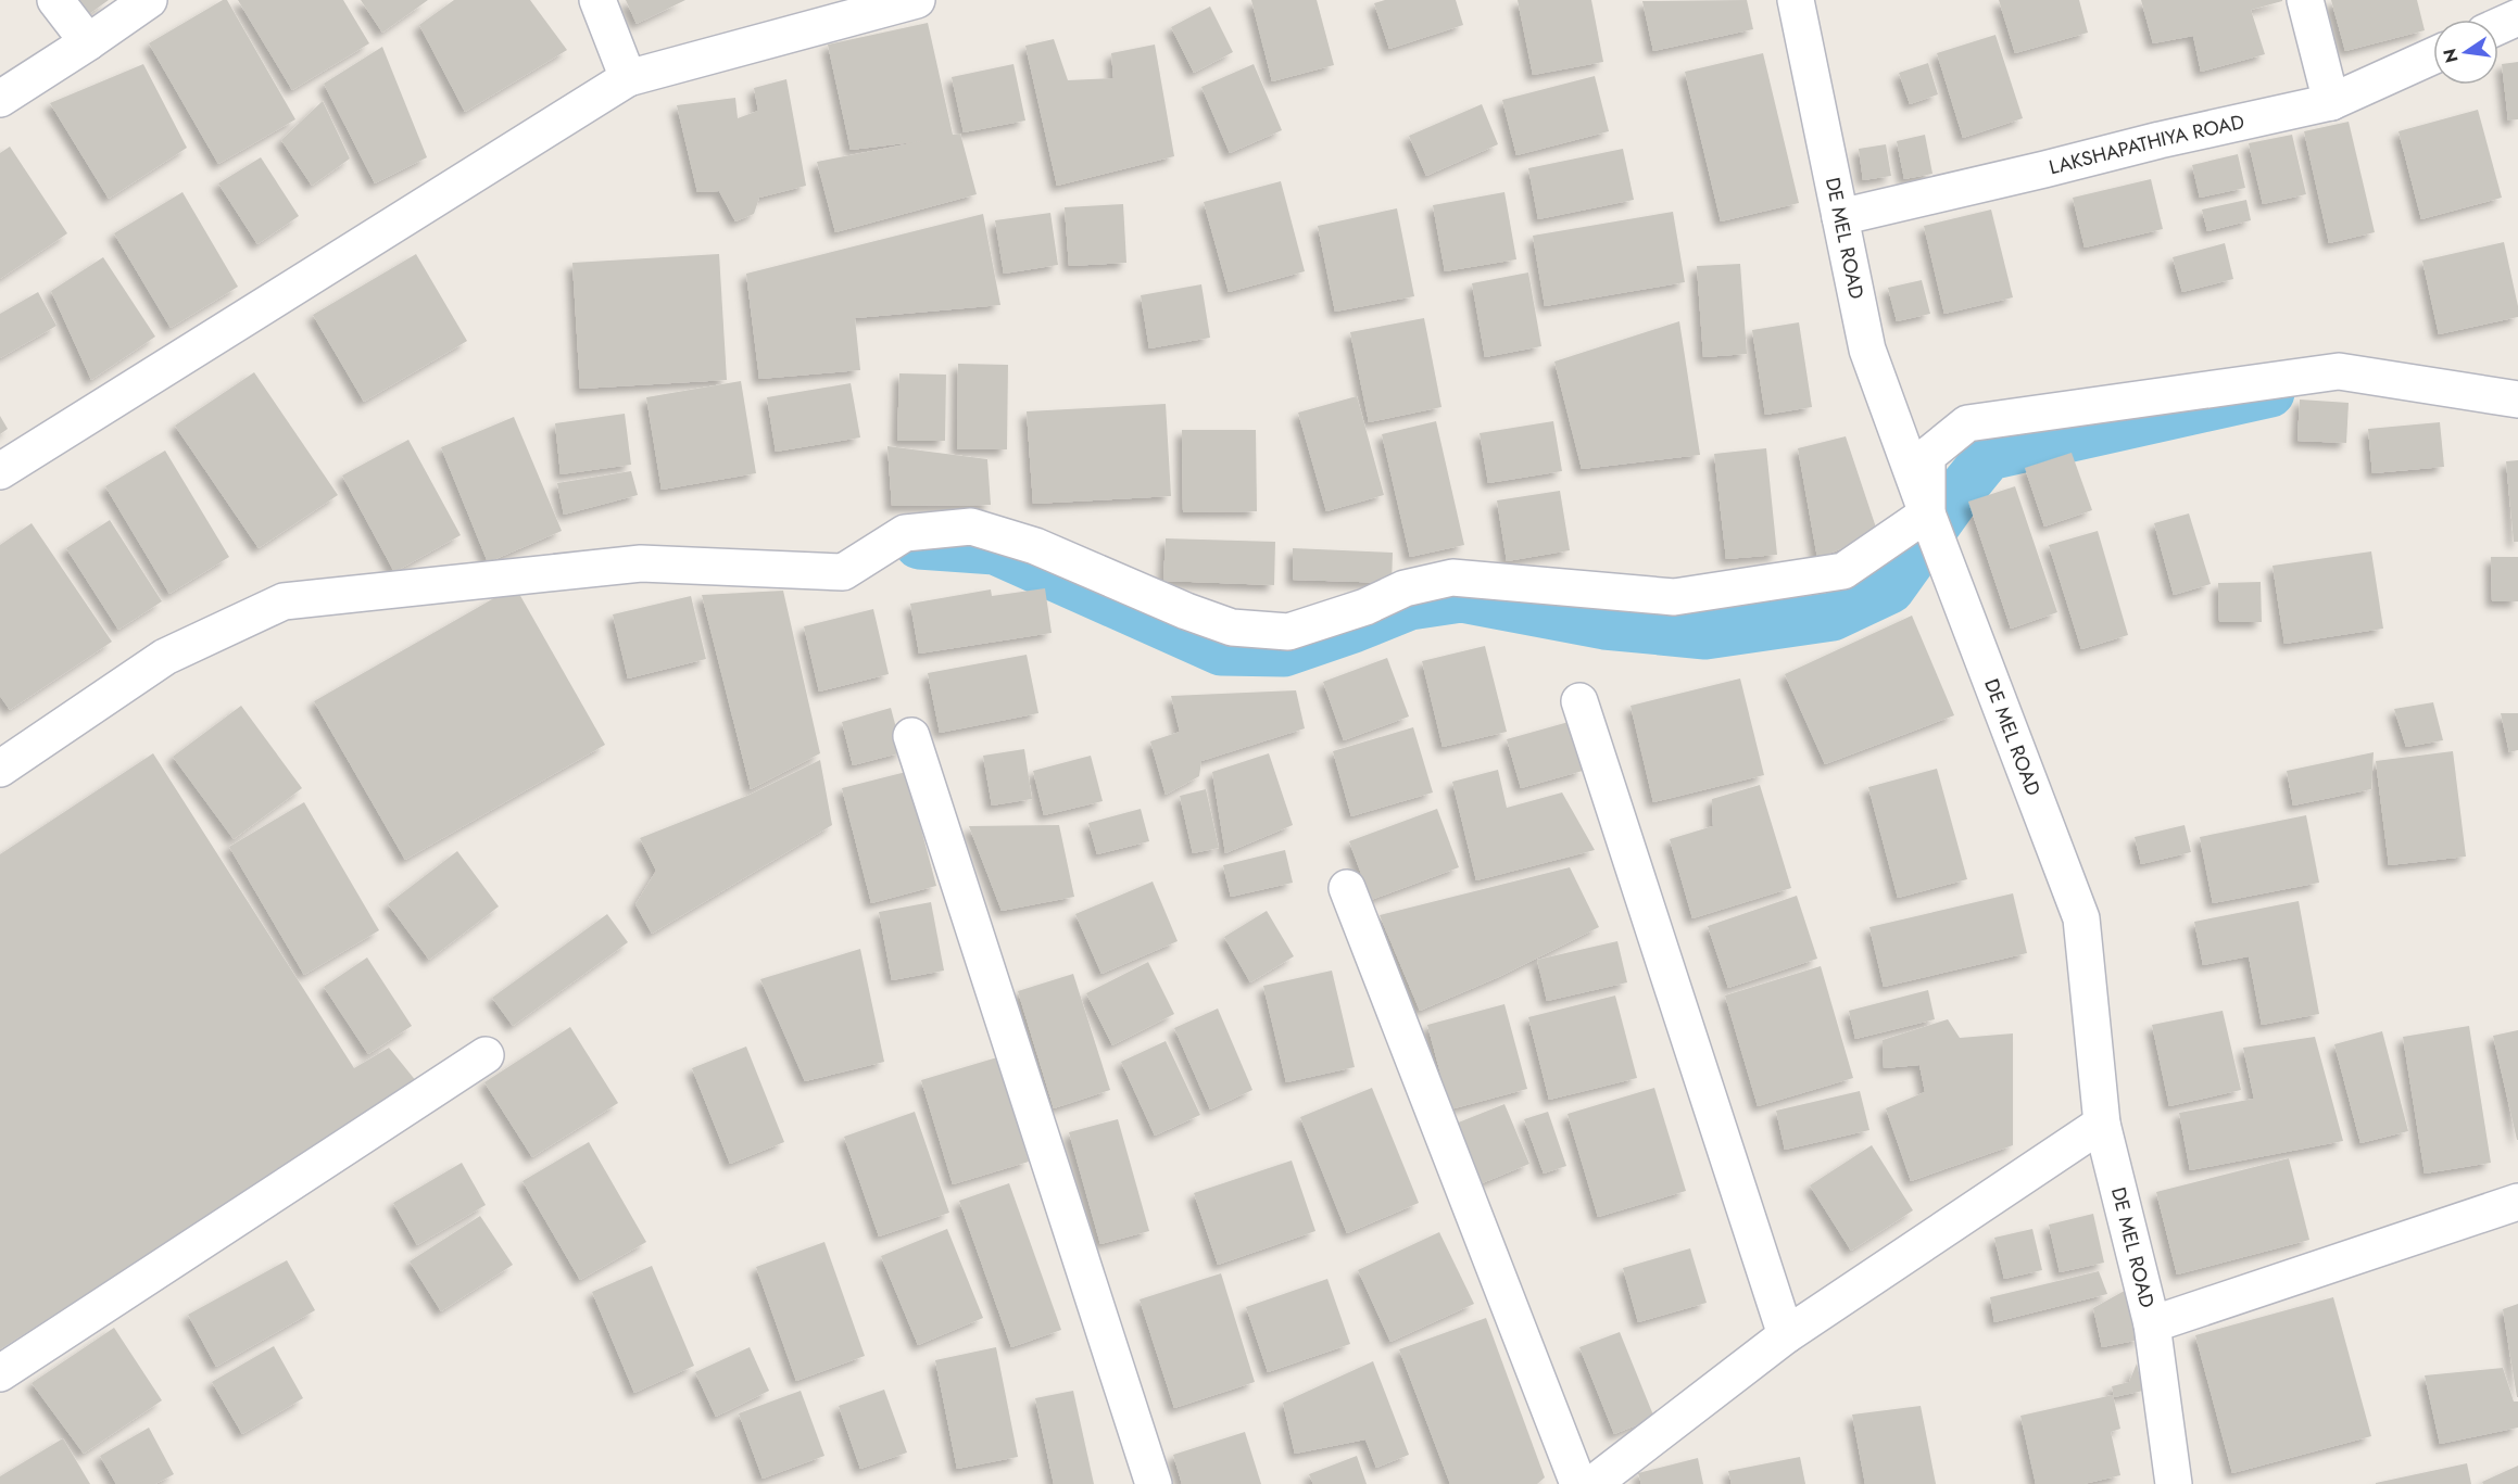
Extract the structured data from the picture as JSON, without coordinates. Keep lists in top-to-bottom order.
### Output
{
  "streets": {
    "street": ["LAKSHAPATHIYA ROAD", "DE MEL ROAD"]
  },
  "crossings": [
    ["LAKSHAPATHIYA ROAD", "DE MEL ROAD"]
  ],
  "north": "left"
}
